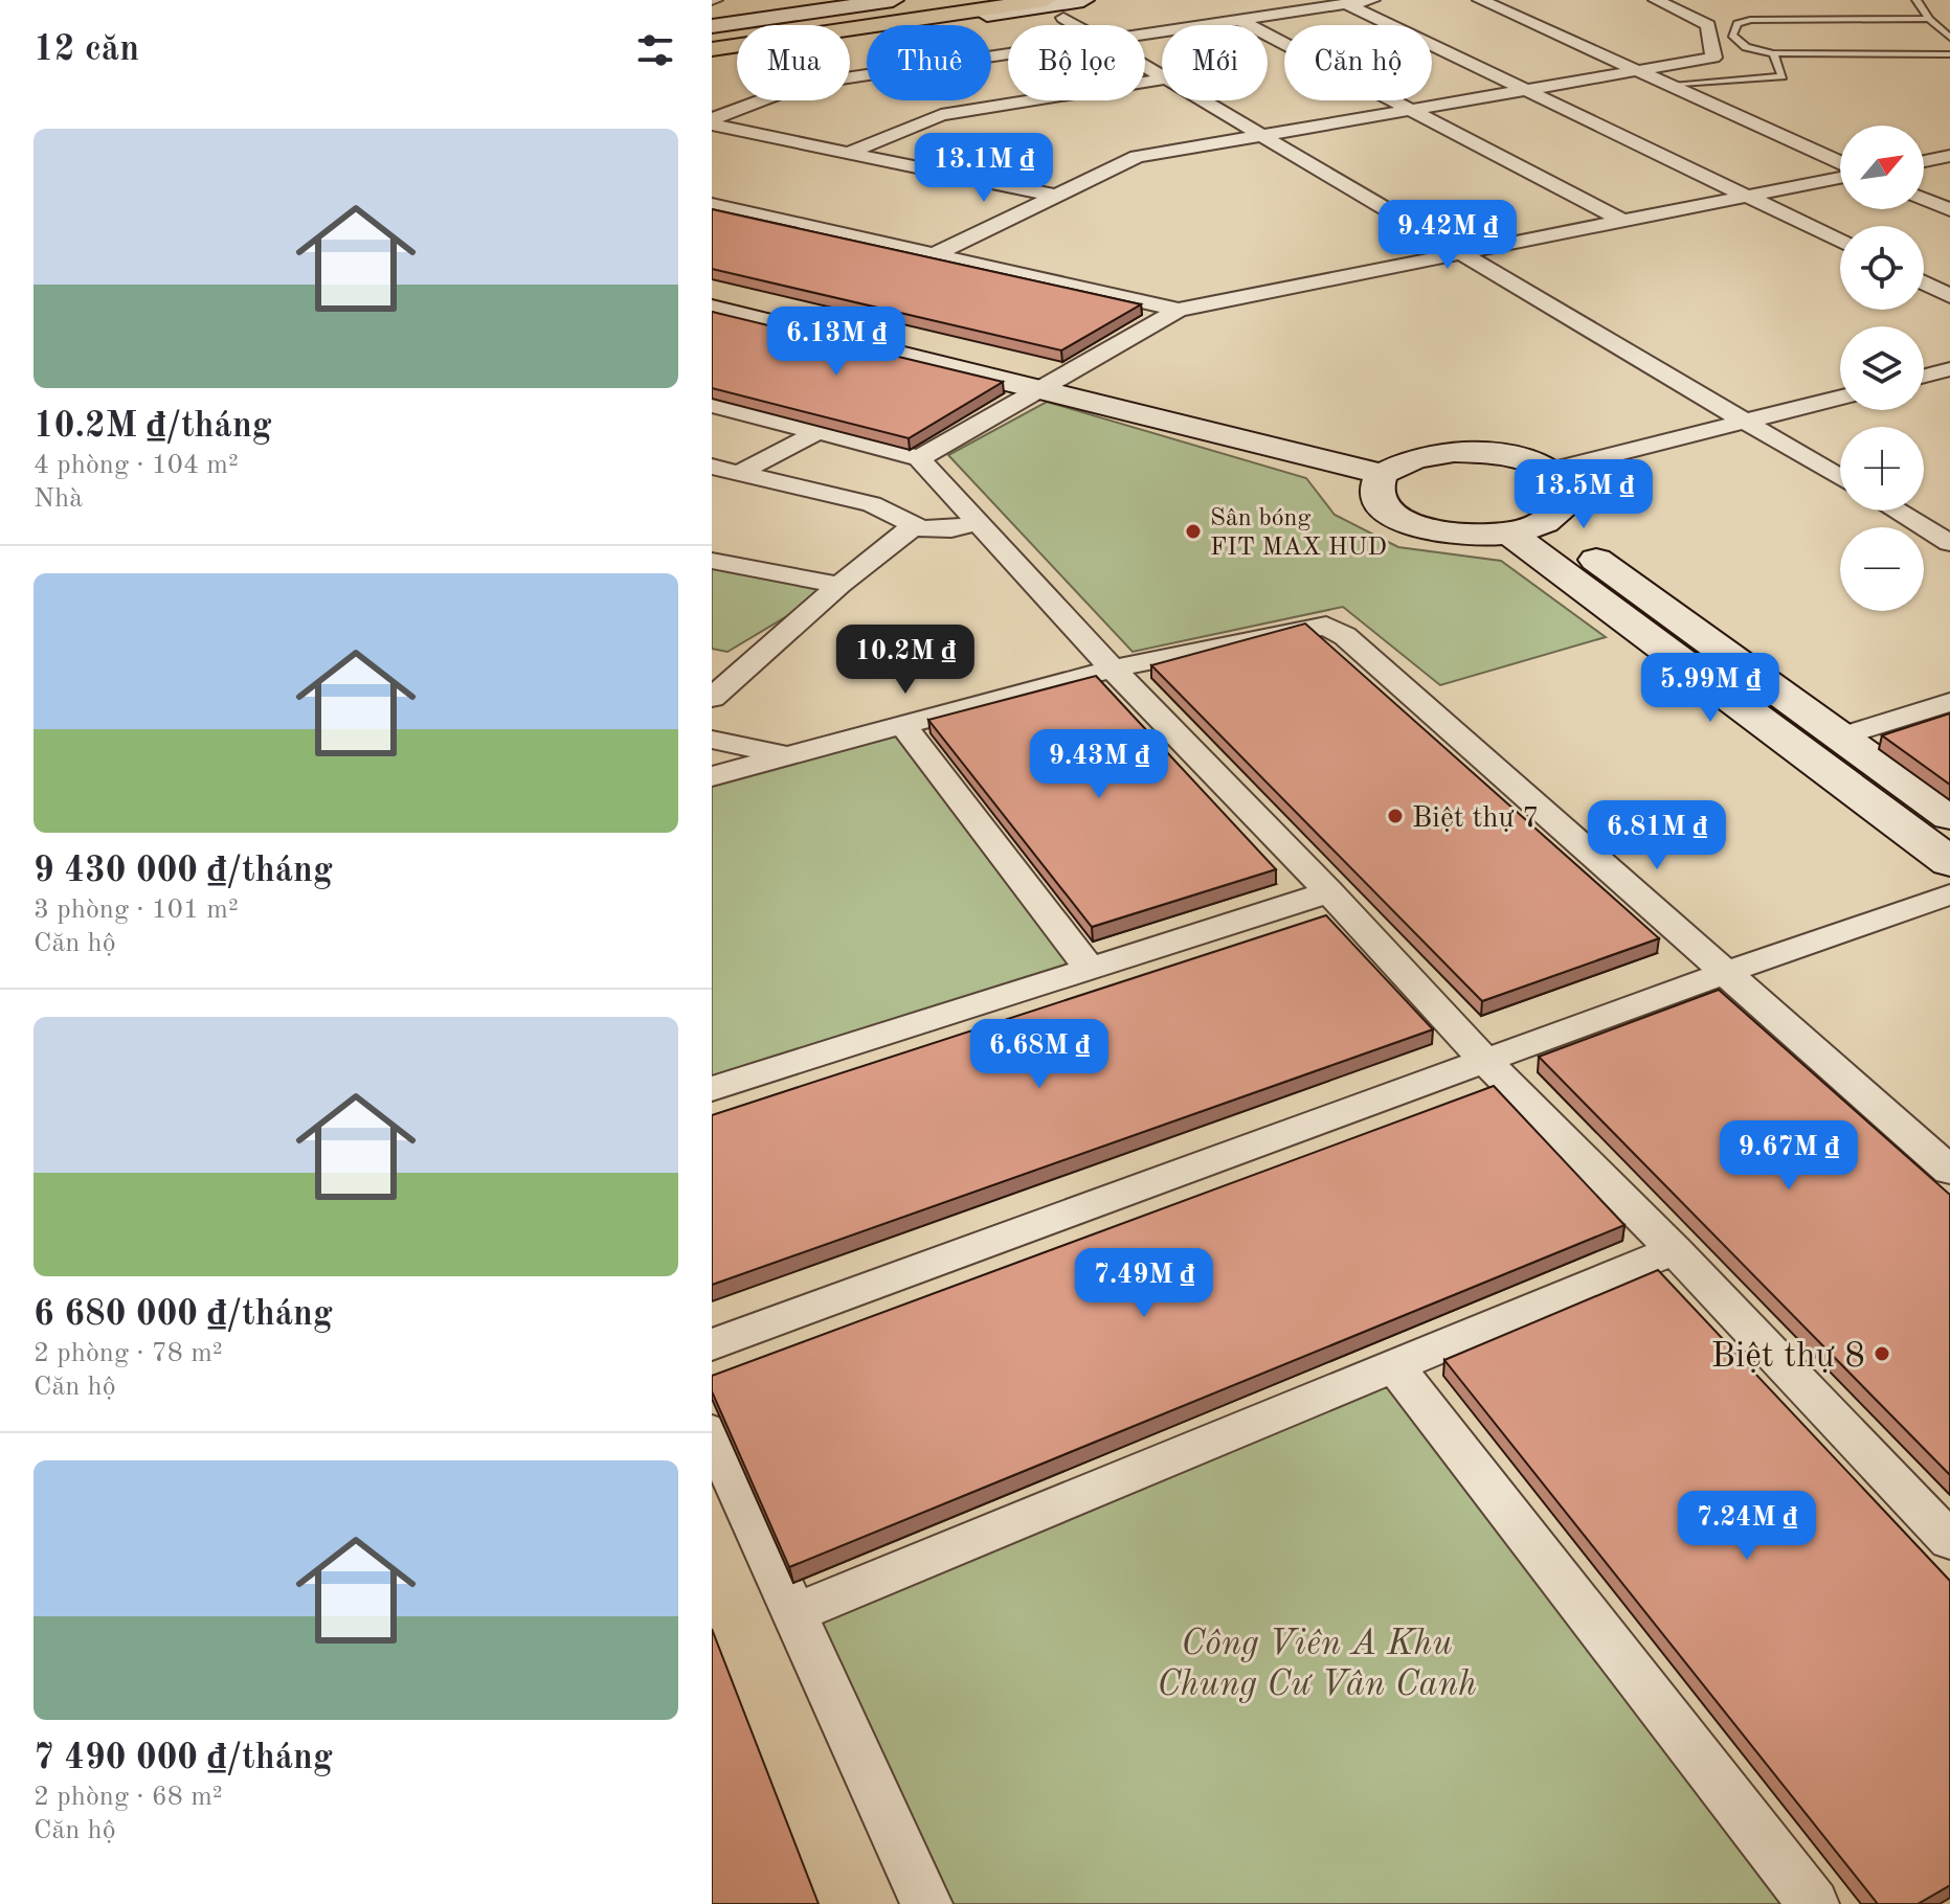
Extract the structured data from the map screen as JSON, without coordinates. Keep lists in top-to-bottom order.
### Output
{
  "parks": ["Công Viên A Khu Chung Cư Vân Canh"],
  "places": ["Sân bóng FIT MAX HUD", "Biệt thự 7", "Biệt thự 8"],
  "north": "top right",
  "page": {
    "heading": "12 căn",
    "chip": [
      "Mua",
      "Thuê",
      "Bộ lọc",
      "Mới",
      "Căn hộ"
    ],
    "list": [
      {
        "name": "10.2M ₫/tháng",
        "note": "4 phòng · 104 m² · Nhà"
      },
      {
        "name": "9 430 000 ₫/tháng",
        "note": "3 phòng · 101 m² · Căn hộ"
      },
      {
        "name": "6 680 000 ₫/tháng",
        "note": "2 phòng · 78 m² · Căn hộ"
      },
      {
        "name": "7 490 000 ₫/tháng",
        "note": "2 phòng · 68 m² · Căn hộ"
      }
    ],
    "map_buttons": ["+", "−"],
    "price": [
      "13.1M ₫",
      "9.42M ₫",
      "6.13M ₫",
      "13.5M ₫",
      "10.2M ₫",
      "5.99M ₫",
      "9.43M ₫",
      "6.81M ₫",
      "6.68M ₫",
      "9.67M ₫",
      "7.49M ₫",
      "7.24M ₫"
    ]
  }
}
